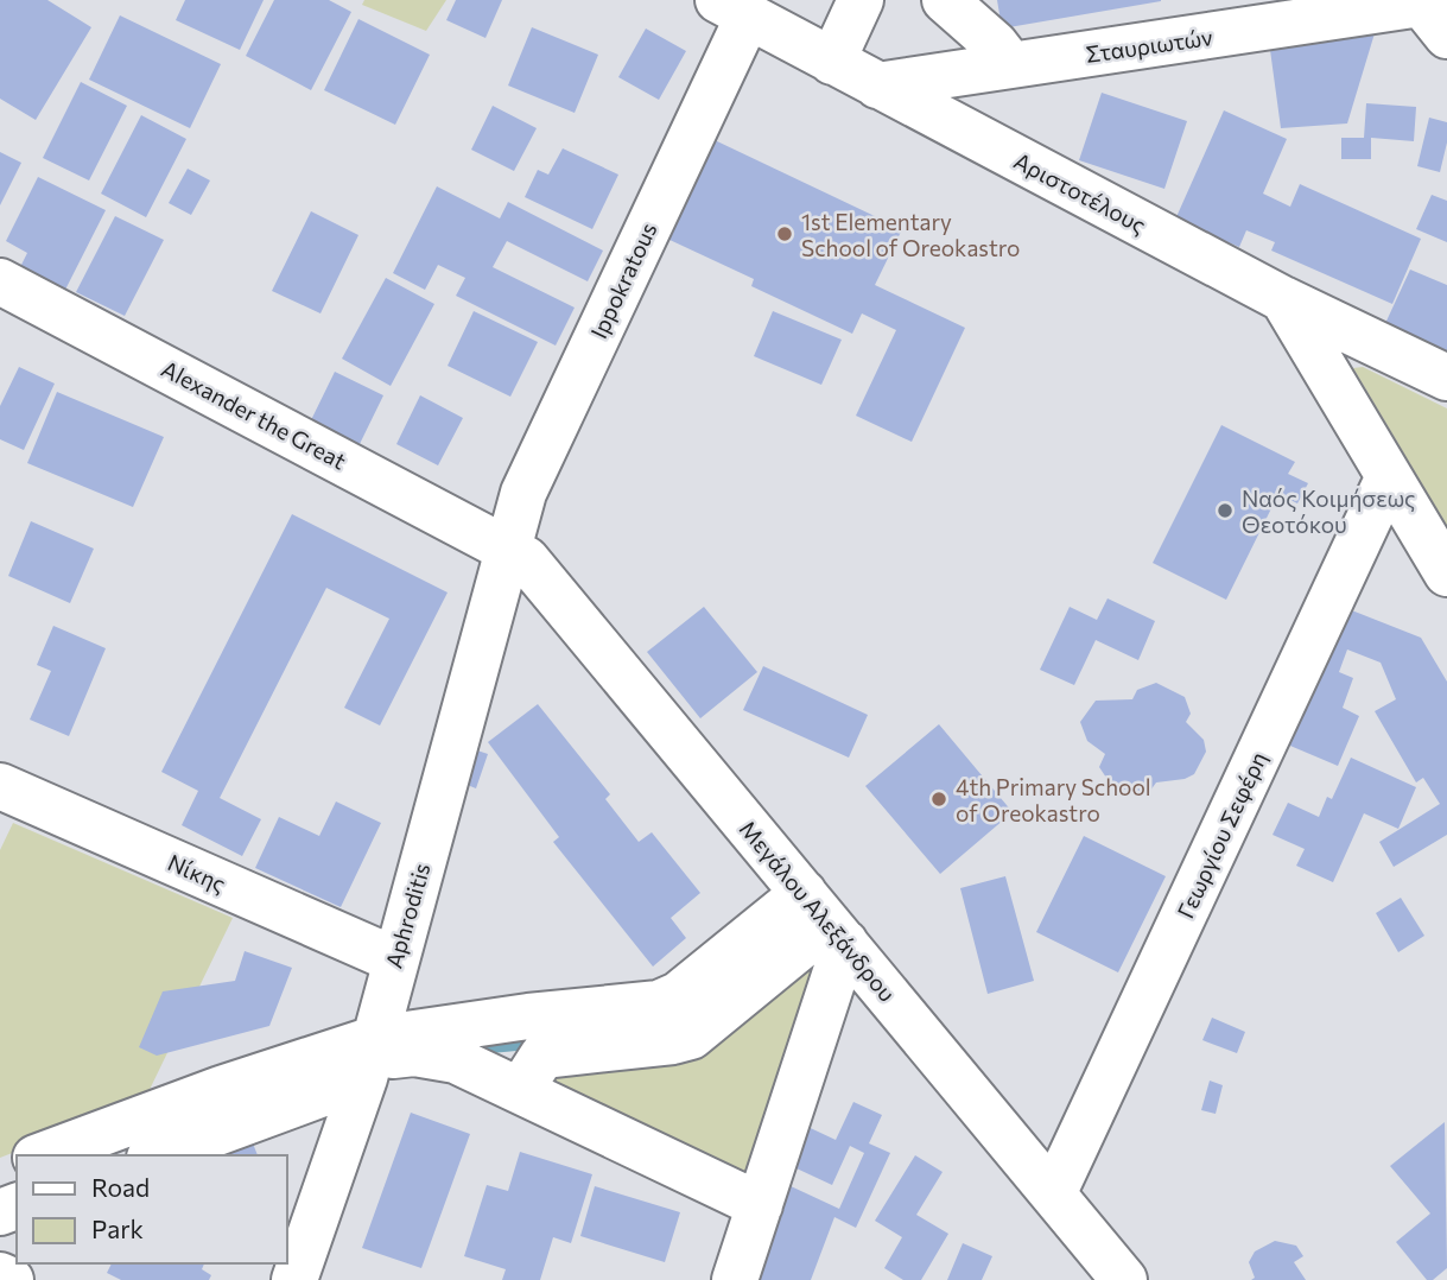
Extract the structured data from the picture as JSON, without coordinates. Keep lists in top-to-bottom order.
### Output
{
  "streets": {
    "street": [
      "Σταυριωτών",
      "Αριστοτέλους",
      "Ippokratous",
      "Alexander the Great",
      "Γεωργίου Σεφέρη",
      "Νίκης",
      "Μεγάλου Αλεξάνδρου",
      "Aphroditis"
    ]
  },
  "crossings": [
    ["Σταυριωτών", "Αριστοτέλους"],
    ["Αριστοτέλους", "Ippokratous"],
    ["Ippokratous", "Alexander the Great"],
    ["Ippokratous", "Μεγάλου Αλεξάνδρου"],
    ["Ippokratous", "Aphroditis"],
    ["Alexander the Great", "Μεγάλου Αλεξάνδρου"],
    ["Alexander the Great", "Aphroditis"],
    ["Γεωργίου Σεφέρη", "Μεγάλου Αλεξάνδρου"],
    ["Νίκης", "Aphroditis"],
    ["Μεγάλου Αλεξάνδρου", "Aphroditis"]
  ],
  "places": ["1st Elementary School of Oreokastro", "Ναός Κοιμήσεως Θεοτόκου", "4th Primary School of Oreokastro"],
  "legend": ["Road", "Park"]
}
